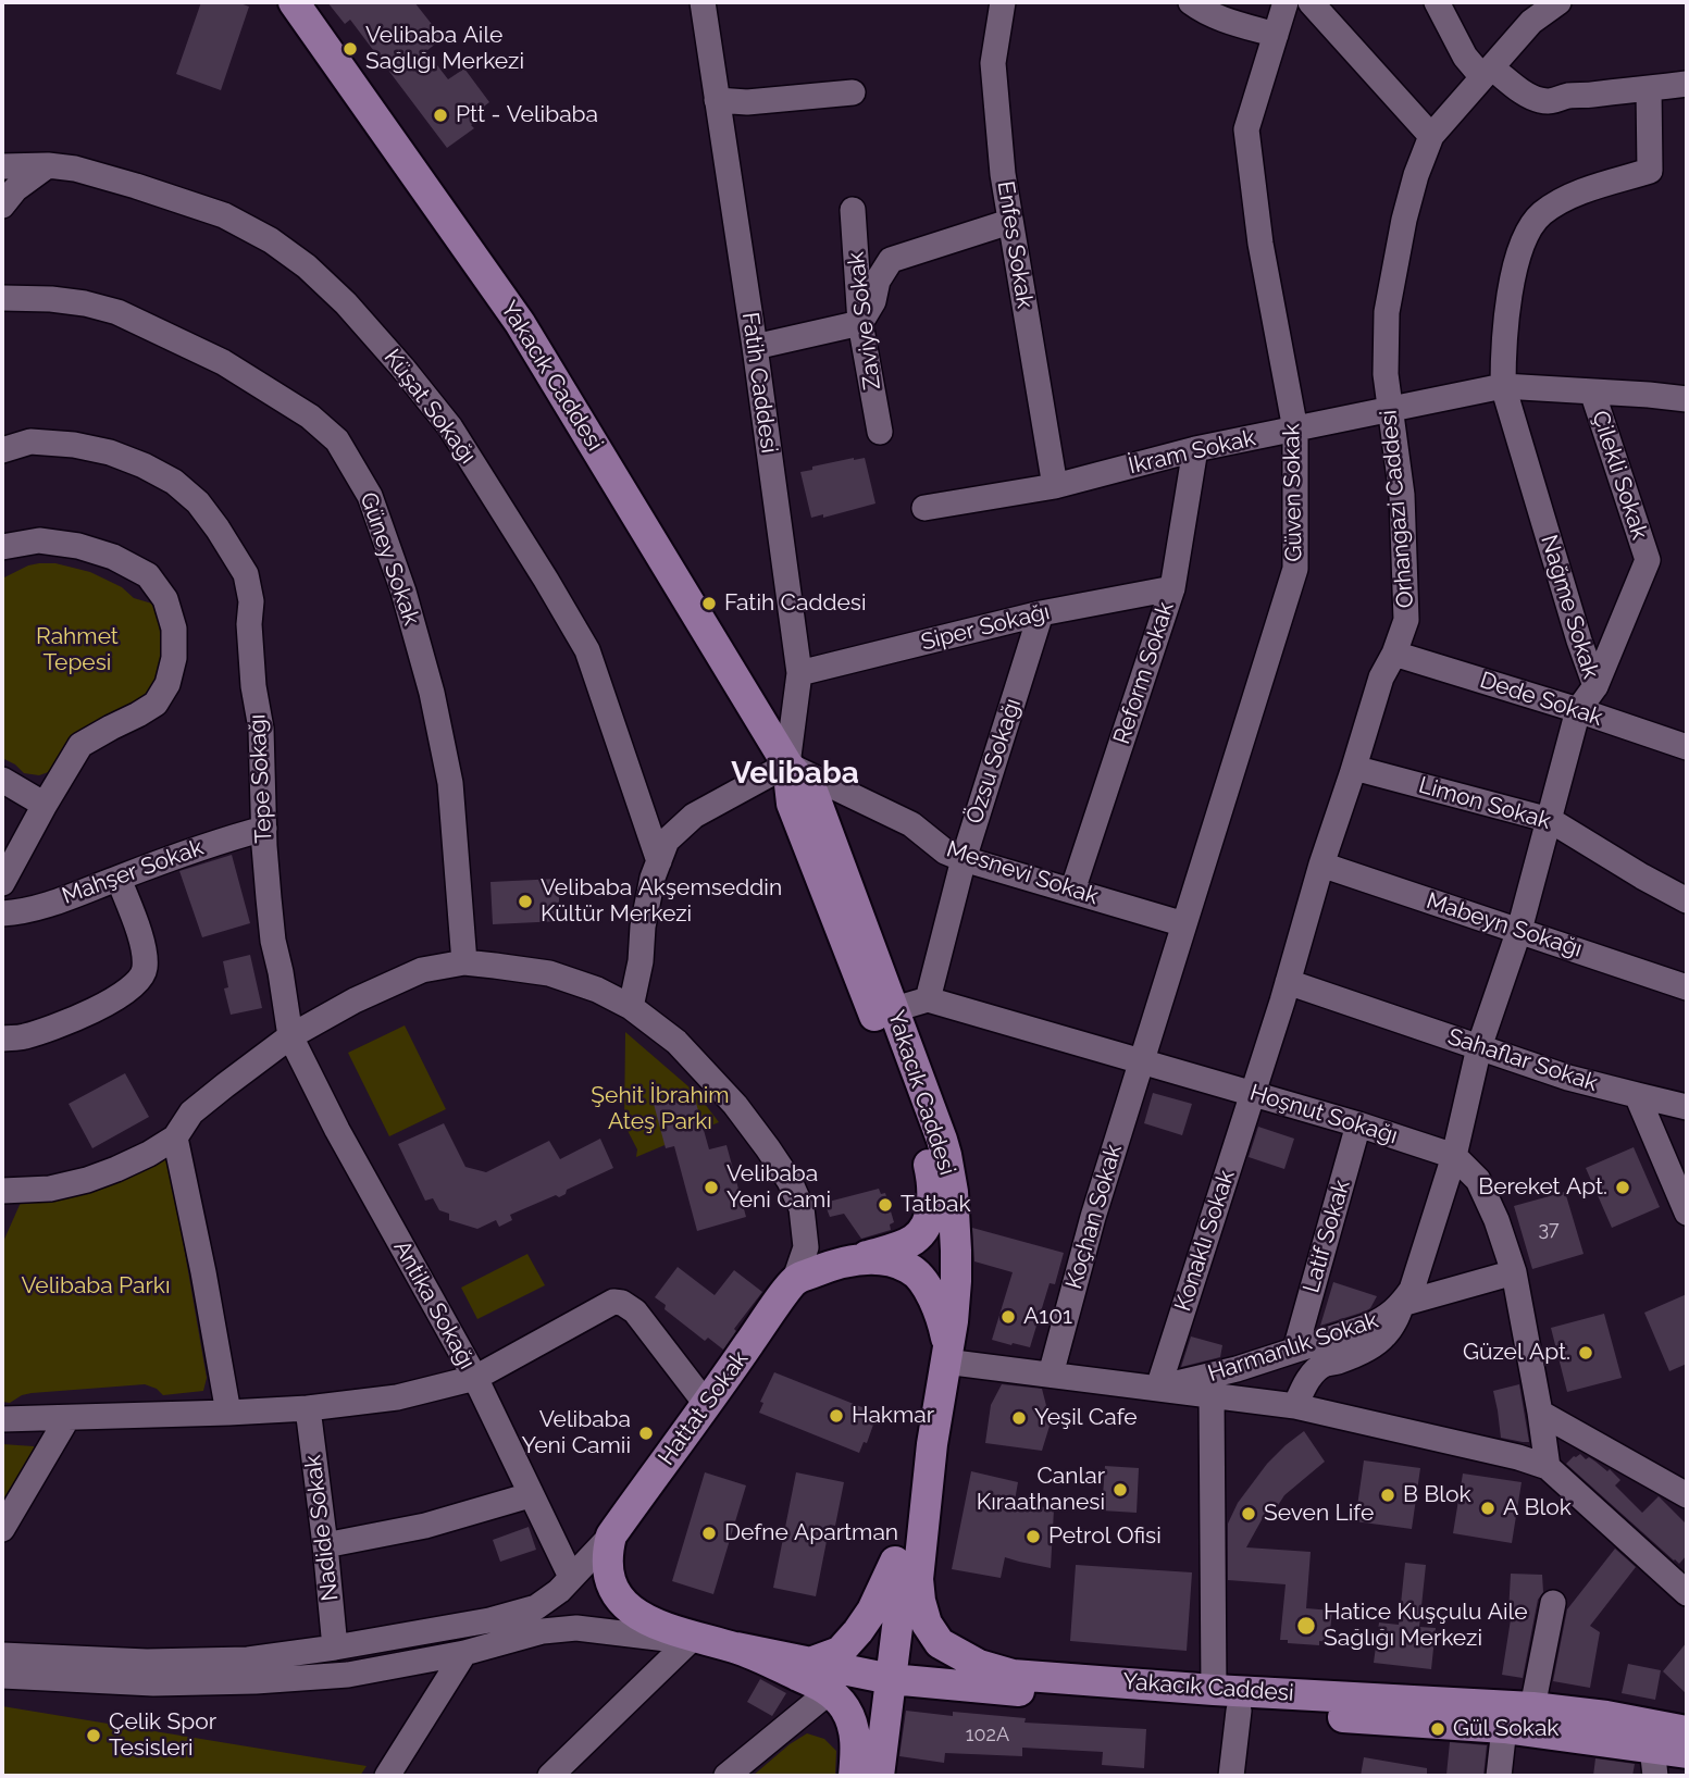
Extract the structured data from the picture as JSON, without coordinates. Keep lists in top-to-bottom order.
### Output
{
  "streets": {
    "main road": ["Yakacık Caddesi", "Hattat Sokak"],
    "street": [
      "Enfes Sokak",
      "Zaviye Sokak",
      "Fatih Caddesi",
      "Küşat Sokağı",
      "İkram Sokak",
      "Çilekli Sokak",
      "Güven Sokak",
      "Orhangazi Caddesi",
      "Güney Sokak",
      "Nağme Sokak",
      "Siper Sokağı",
      "Reform Sokak",
      "Dede Sokak",
      "Özsu Sokağı",
      "Tepe Sokağı",
      "Limon Sokak",
      "Mahşer Sokak",
      "Mesnevi Sokak",
      "Mabeyn Sokağı",
      "Sahaflar Sokak",
      "Hoşnut Sokağı",
      "Koçhan Sokak",
      "Latif Sokak",
      "Konaklı Sokak",
      "Antika Sokağı",
      "Harmanlık Sokak",
      "Nadide Sokak"
    ]
  },
  "crossings": [
    ["Enfes Sokak", "İkram Sokak"],
    ["Yakacık Caddesi", "Fatih Caddesi"],
    ["Yakacık Caddesi", "Mesnevi Sokak"],
    ["Yakacık Caddesi", "Hattat Sokak"],
    ["Fatih Caddesi", "Siper Sokağı"],
    ["Fatih Caddesi", "Mesnevi Sokak"],
    ["İkram Sokak", "Çilekli Sokak"],
    ["İkram Sokak", "Güven Sokak"],
    ["İkram Sokak", "Orhangazi Caddesi"],
    ["İkram Sokak", "Nağme Sokak"],
    ["İkram Sokak", "Reform Sokak"],
    ["Çilekli Sokak", "Nağme Sokak"],
    ["Güven Sokak", "Mesnevi Sokak"],
    ["Güven Sokak", "Hoşnut Sokağı"],
    ["Güven Sokak", "Koçhan Sokak"],
    ["Orhangazi Caddesi", "Dede Sokak"],
    ["Orhangazi Caddesi", "Limon Sokak"],
    ["Orhangazi Caddesi", "Mabeyn Sokağı"],
    ["Orhangazi Caddesi", "Sahaflar Sokak"],
    ["Orhangazi Caddesi", "Hoşnut Sokağı"],
    ["Orhangazi Caddesi", "Konaklı Sokak"],
    ["Nağme Sokak", "Dede Sokak"],
    ["Nağme Sokak", "Limon Sokak"],
    ["Nağme Sokak", "Mabeyn Sokağı"],
    ["Nağme Sokak", "Sahaflar Sokak"],
    ["Nağme Sokak", "Hoşnut Sokağı"],
    ["Nağme Sokak", "Harmanlık Sokak"],
    ["Siper Sokağı", "Reform Sokak"],
    ["Siper Sokağı", "Özsu Sokağı"],
    ["Reform Sokak", "Mesnevi Sokak"],
    ["Özsu Sokağı", "Mesnevi Sokak"],
    ["Özsu Sokağı", "Hoşnut Sokağı"],
    ["Tepe Sokağı", "Mahşer Sokak"],
    ["Tepe Sokağı", "Antika Sokağı"],
    ["Hoşnut Sokağı", "Koçhan Sokak"],
    ["Hoşnut Sokağı", "Latif Sokak"],
    ["Hoşnut Sokağı", "Konaklı Sokak"],
    ["Hoşnut Sokağı", "Harmanlık Sokak"],
    ["Latif Sokak", "Harmanlık Sokak"],
    ["Konaklı Sokak", "Harmanlık Sokak"]
  ],
  "districts": ["Velibaba"],
  "parks": ["Rahmet Tepesi", "Şehit İbrahim Ateş Parkı", "Velibaba Parkı"],
  "places": [
    "Velibaba Aile Sağlığı Merkezi",
    "Ptt - Velibaba",
    "Fati̇h Caddesi̇",
    "Velibaba Akşemseddin Kültür Merkezi",
    "Velibaba Yeni Cami",
    "Bereket Apt.",
    "Tatbak",
    "A101",
    "Güzel Apt.",
    "Hakmar",
    "Yeşil Cafe",
    "Velibaba Yeni Camii",
    "Canlar Kıraathanesi",
    "B Blok",
    "A Blok",
    "Seven Life",
    "Defne Apartman",
    "Petrol Ofisi",
    "Hatice Kuşçulu Aile Sağlığı Merkezi",
    "Gül Sokak",
    "Çelik Spor Tesisleri"
  ],
  "house_numbers": ["37", "102A"]
}
